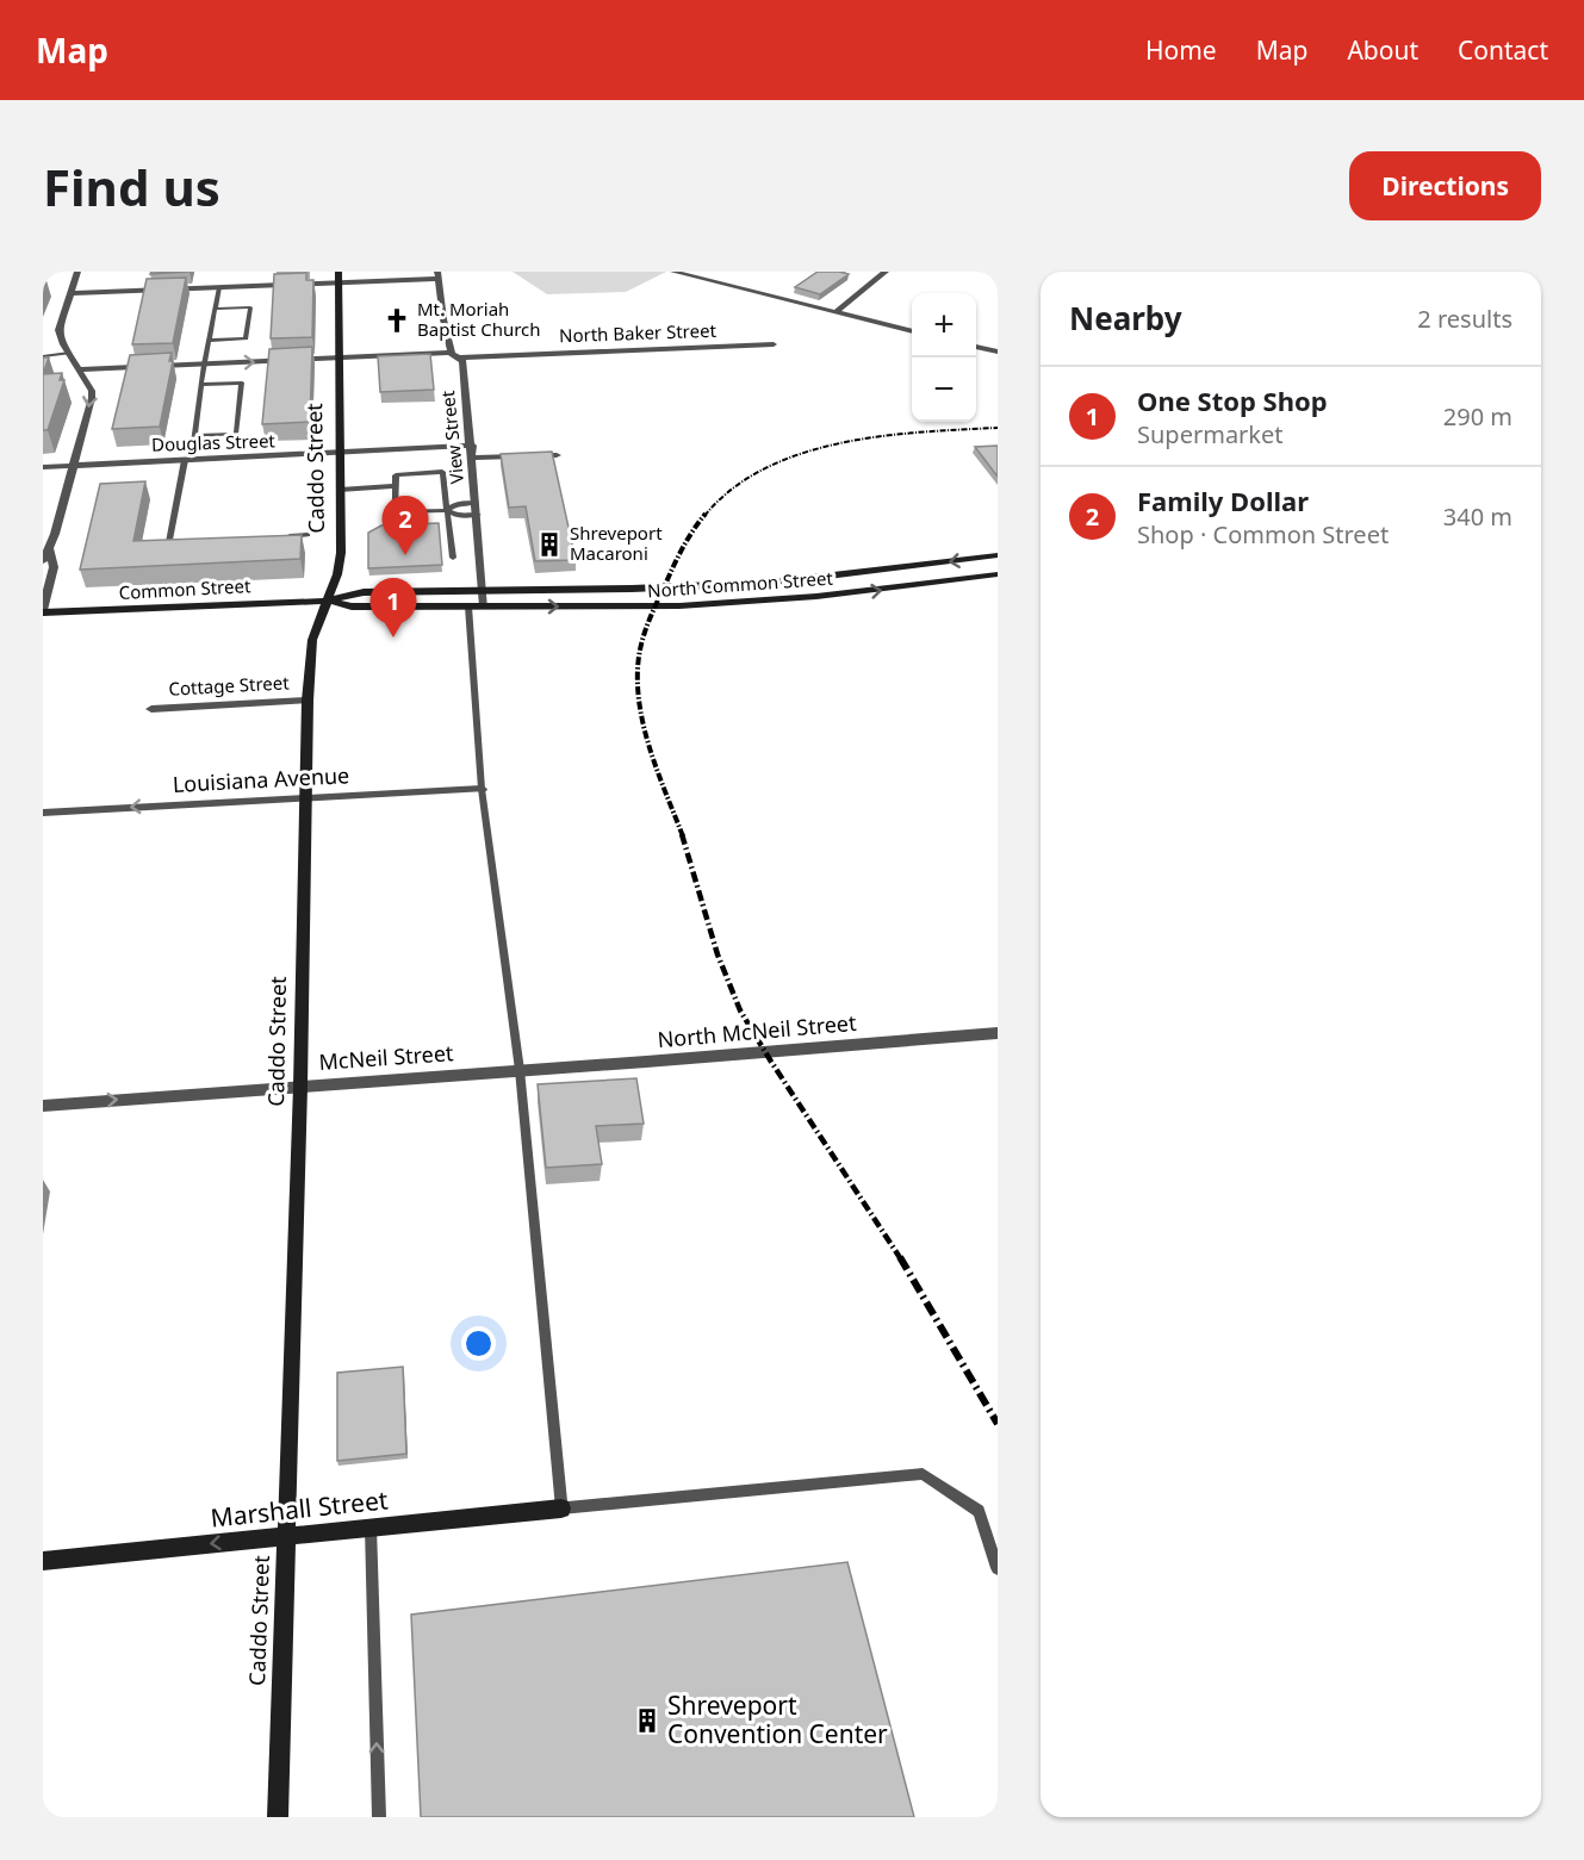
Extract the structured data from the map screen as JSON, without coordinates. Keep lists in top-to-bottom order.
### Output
{
  "streets": {
    "main road": [
      "Caddo Street",
      "North Common Street",
      "Common Street",
      "Marshall Street"
    ],
    "street": [
      "North Baker Street",
      "View Street",
      "Douglas Street",
      "Cottage Street",
      "Louisiana Avenue",
      "North McNeil Street",
      "McNeil Street"
    ]
  },
  "crossings": [
    ["North Baker Street", "View Street"],
    ["View Street", "Douglas Street"],
    ["View Street", "North Common Street"],
    ["View Street", "Common Street"],
    ["Douglas Street", "Caddo Street"],
    ["Caddo Street", "Common Street"],
    ["Caddo Street", "Cottage Street"],
    ["Caddo Street", "Louisiana Avenue"],
    ["Caddo Street", "McNeil Street"],
    ["Caddo Street", "Marshall Street"],
    ["North Common Street", "Common Street"],
    ["North McNeil Street", "McNeil Street"]
  ],
  "one_way": ["Louisiana Avenue", "McNeil Street", "Marshall Street"],
  "places": {
    "church": ["Mt. Moriah Baptist Church"],
    "building": ["Shreveport Macaroni", "Shreveport Convention Center"]
  },
  "page": {
    "header": "Map",
    "nav": [
      "Home",
      "Map",
      "About",
      "Contact"
    ],
    "buttons": "Directions",
    "title": "Find us",
    "heading": ["Nearby", "2 results"],
    "map_buttons": ["+", "−"],
    "list": [
      {
        "mark": "1",
        "name": "One Stop Shop",
        "note": "Supermarket",
        "value": "290 m"
      },
      {
        "mark": "2",
        "name": "Family Dollar",
        "note": "Shop · Common Street",
        "value": "340 m"
      }
    ],
    "pins": ["2", "1"]
  }
}
